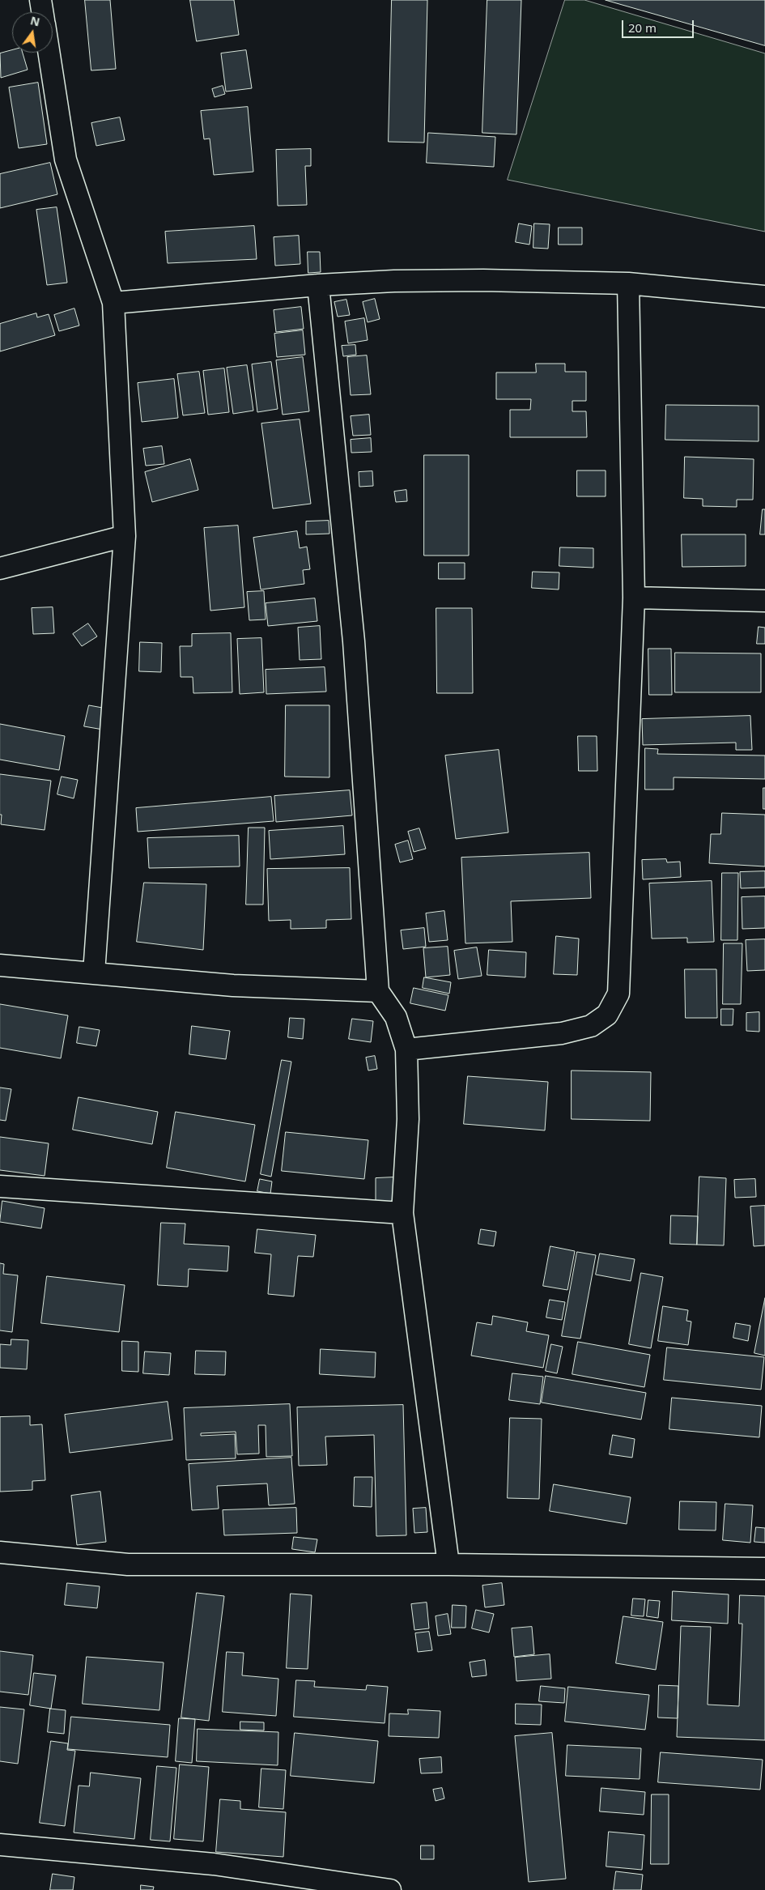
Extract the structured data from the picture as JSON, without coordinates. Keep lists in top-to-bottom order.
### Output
{
  "scale_bar": "20 m",
  "north": "top"
}
